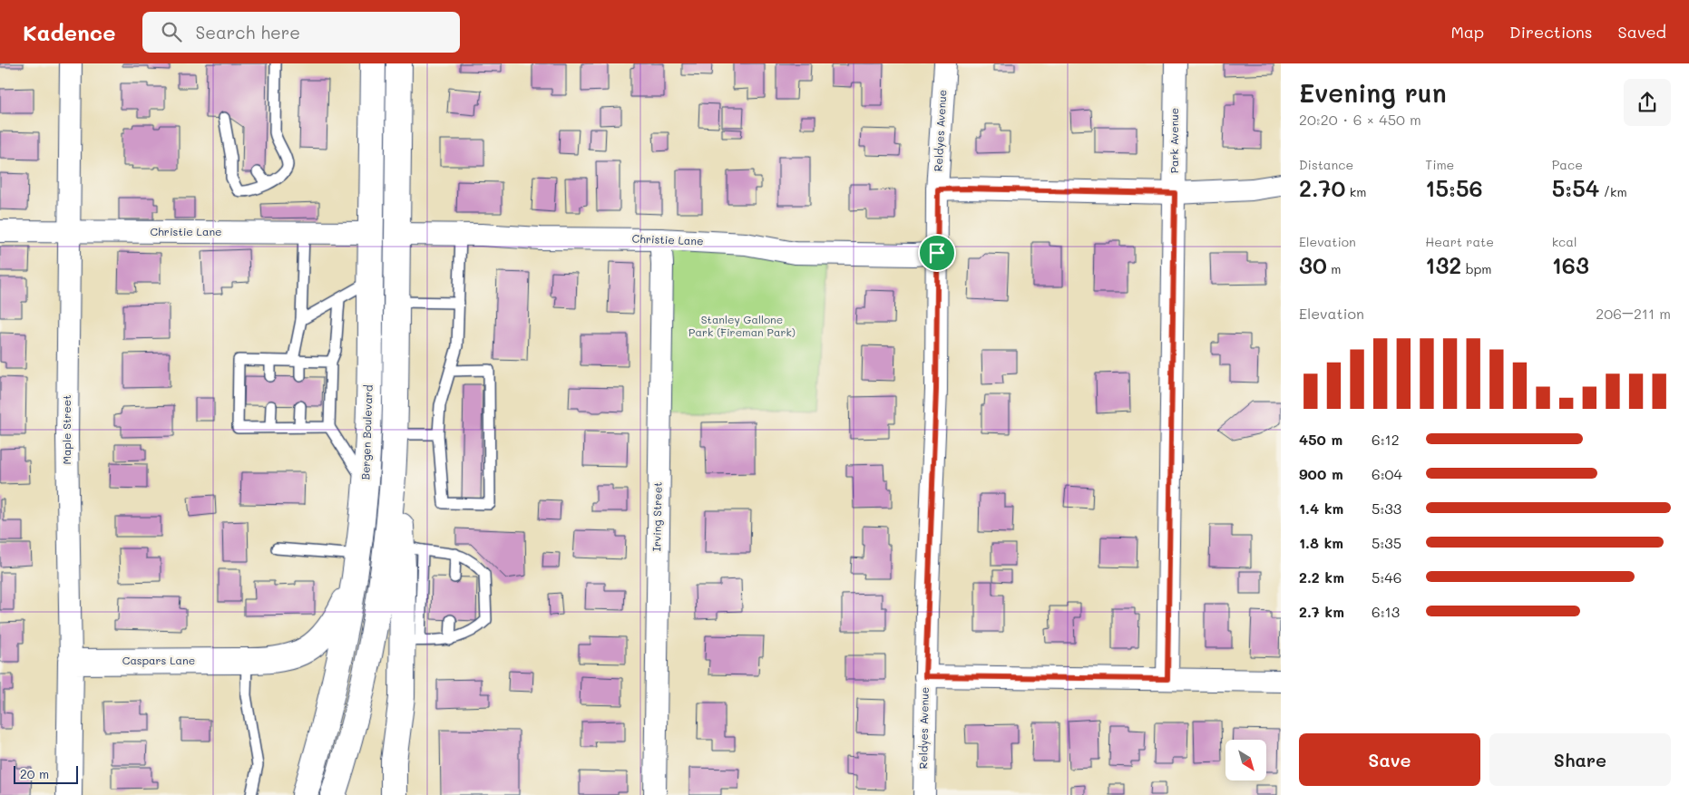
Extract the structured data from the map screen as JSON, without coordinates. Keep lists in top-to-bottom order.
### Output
{
  "streets": {
    "main road": ["Maple Street", "Bergen Boulevard", "Caspars Lane"],
    "street": [
      "Reldyes Avenue",
      "Park Avenue",
      "Christie Lane",
      "Irving Street"
    ]
  },
  "crossings": [
    ["Reldyes Avenue", "Christie Lane"],
    ["Christie Lane", "Maple Street"],
    ["Christie Lane", "Bergen Boulevard"],
    ["Christie Lane", "Irving Street"],
    ["Maple Street", "Caspars Lane"],
    ["Bergen Boulevard", "Caspars Lane"]
  ],
  "parks": ["Stanley Gallone Park (Fireman Park)"],
  "scale_bar": "20 m",
  "north": "bottom right",
  "page": {
    "header": "Kadence",
    "search": "Search here",
    "nav": ["Map", "Directions", "Saved"],
    "heading": ["Evening run", "20:20 · 6 × 450 m"],
    "stats": [
      ["Distance", "2.70 km"],
      ["Time", "15:56"],
      ["Pace", "5:54 /km"],
      ["Elevation", "30 m"],
      ["Heart rate", "132 bpm"],
      ["kcal", "163"]
    ],
    "chart": ["Elevation", "206–211 m"],
    "list": [
      {
        "name": "450 m",
        "note": "6:12"
      },
      {
        "name": "900 m",
        "note": "6:04"
      },
      {
        "name": "1.4 km",
        "note": "5:33"
      },
      {
        "name": "1.8 km",
        "note": "5:35"
      },
      {
        "name": "2.2 km",
        "note": "5:46"
      },
      {
        "name": "2.7 km",
        "note": "6:13"
      }
    ],
    "buttons": ["Save", "Share"],
    "scale": "20 m"
  }
}
